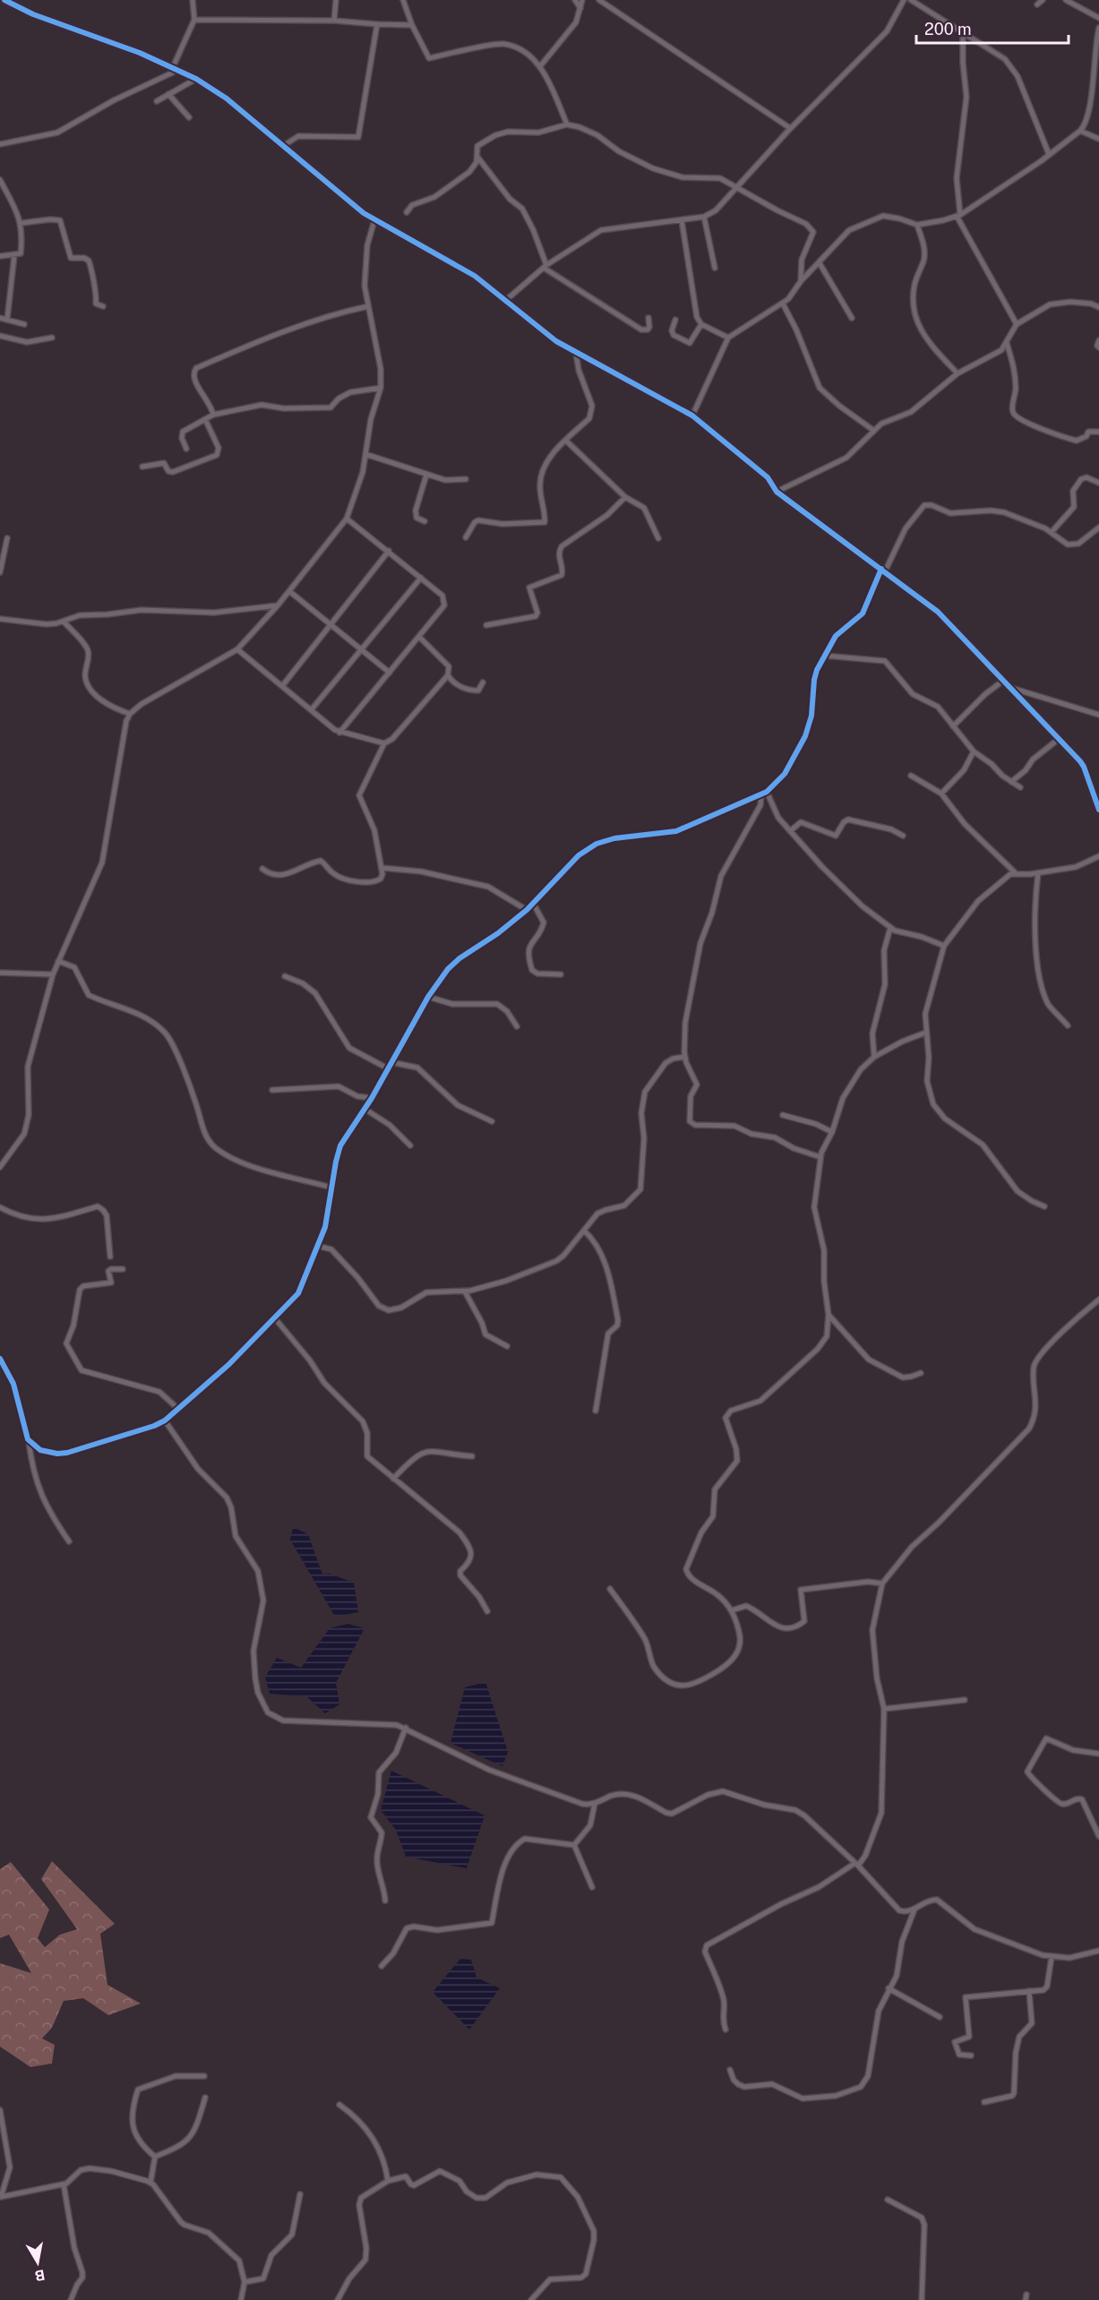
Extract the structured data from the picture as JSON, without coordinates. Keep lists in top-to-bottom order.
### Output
{
  "scale_bar": "200 m",
  "north": "bottom"
}
